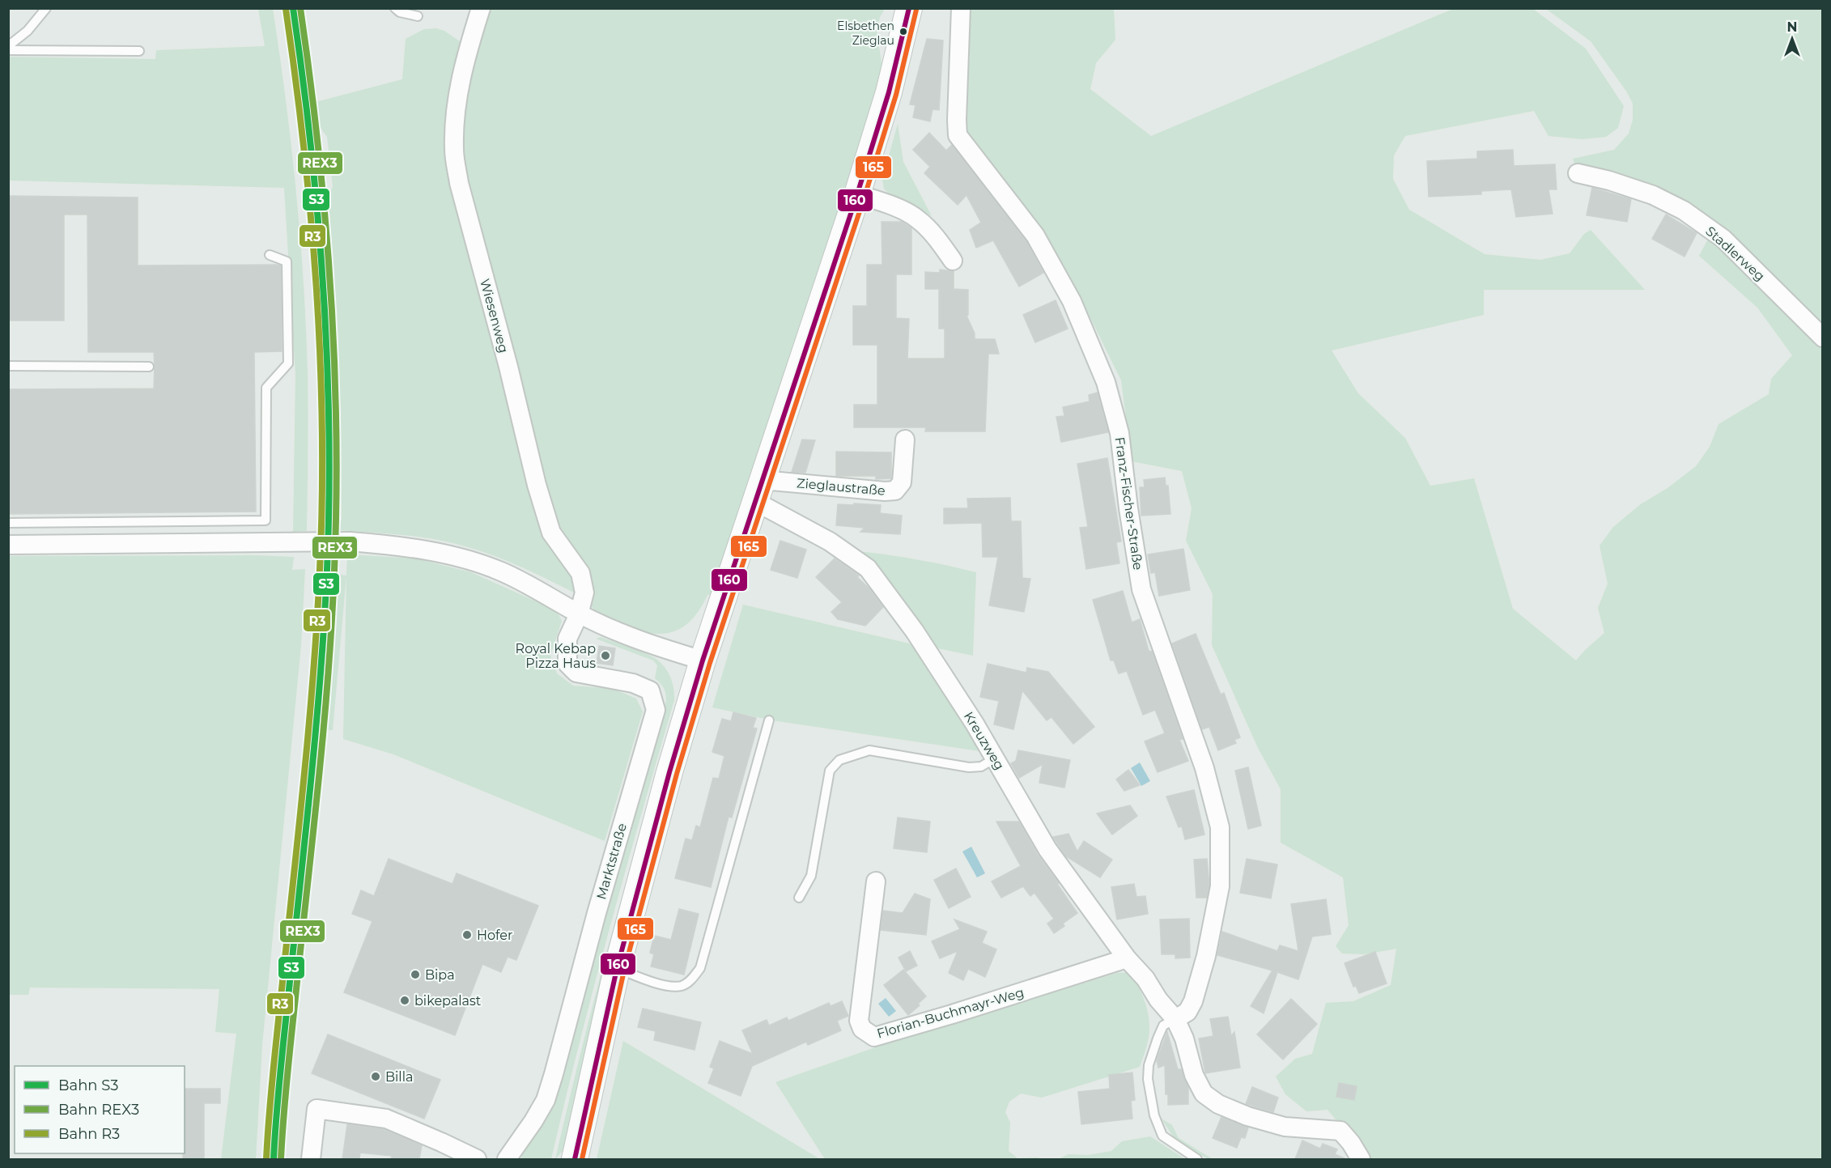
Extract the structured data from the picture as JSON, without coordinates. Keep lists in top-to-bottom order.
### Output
{
  "streets": {
    "street": [
      "Stadlerweg",
      "Wiesenweg",
      "Zieglaustraße",
      "Franz-Fischer-Straße",
      "Kreuzweg",
      "Marktstraße",
      "Florian-Buchmayr-Weg"
    ]
  },
  "crossings": [
    ["Wiesenweg", "Marktstraße"],
    ["Zieglaustraße", "Kreuzweg"],
    ["Franz-Fischer-Straße", "Kreuzweg"],
    ["Kreuzweg", "Florian-Buchmayr-Weg"]
  ],
  "places": [
    "Elsbethen Zieglau",
    "Royal Kebap Pizza Haus",
    "Hofer",
    "Bipa",
    "bikepalast",
    "Billa"
  ],
  "lines": [
    "rail line S3",
    "rail line REX3",
    "transit line 160",
    "rail line R3",
    "transit line 165"
  ],
  "legend": ["Bahn S3", "Bahn REX3", "Bahn R3"],
  "north": "top"
}
